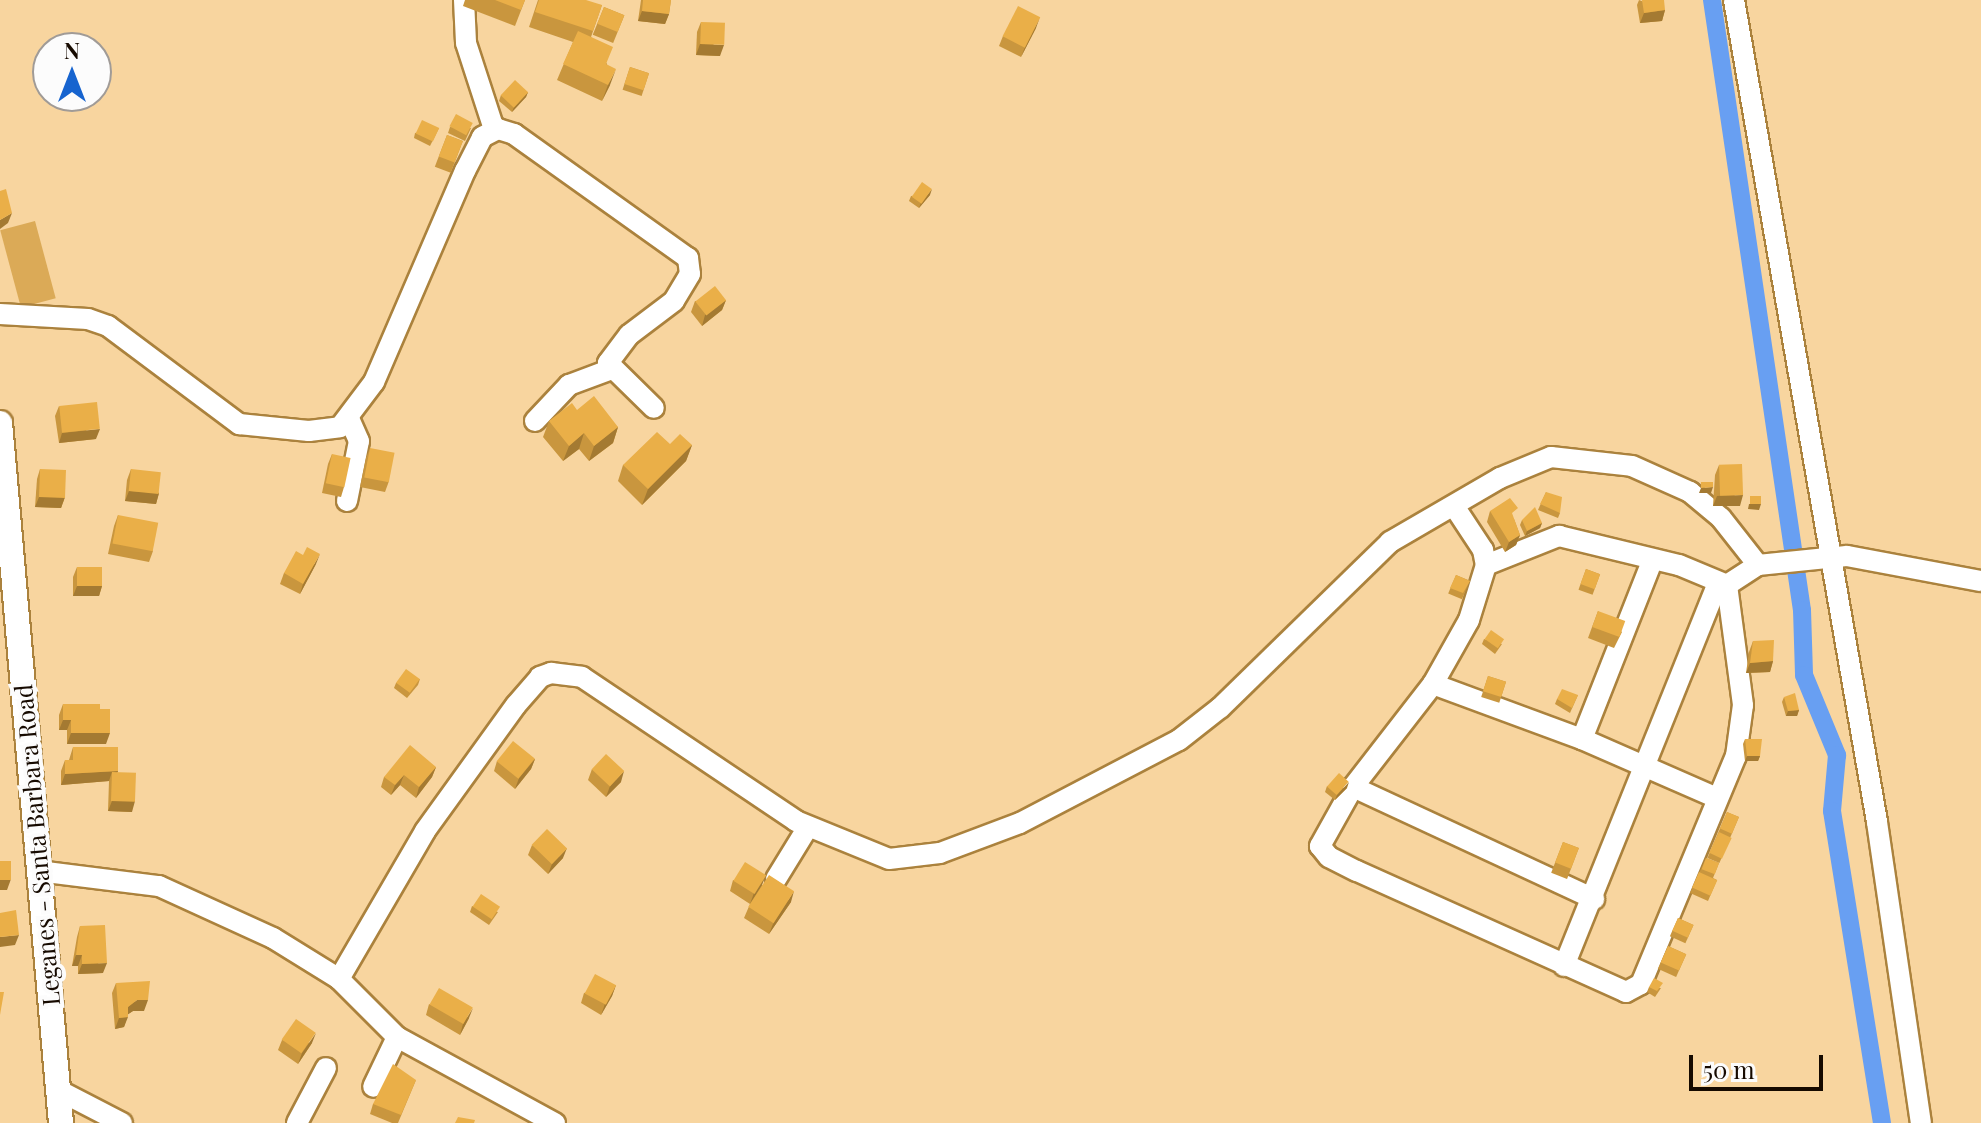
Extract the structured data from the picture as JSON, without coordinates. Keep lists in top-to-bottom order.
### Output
{
  "streets": {
    "main road": ["Leganes - Santa Barbara Road"]
  },
  "scale_bar": "50 m",
  "north": "top"
}
